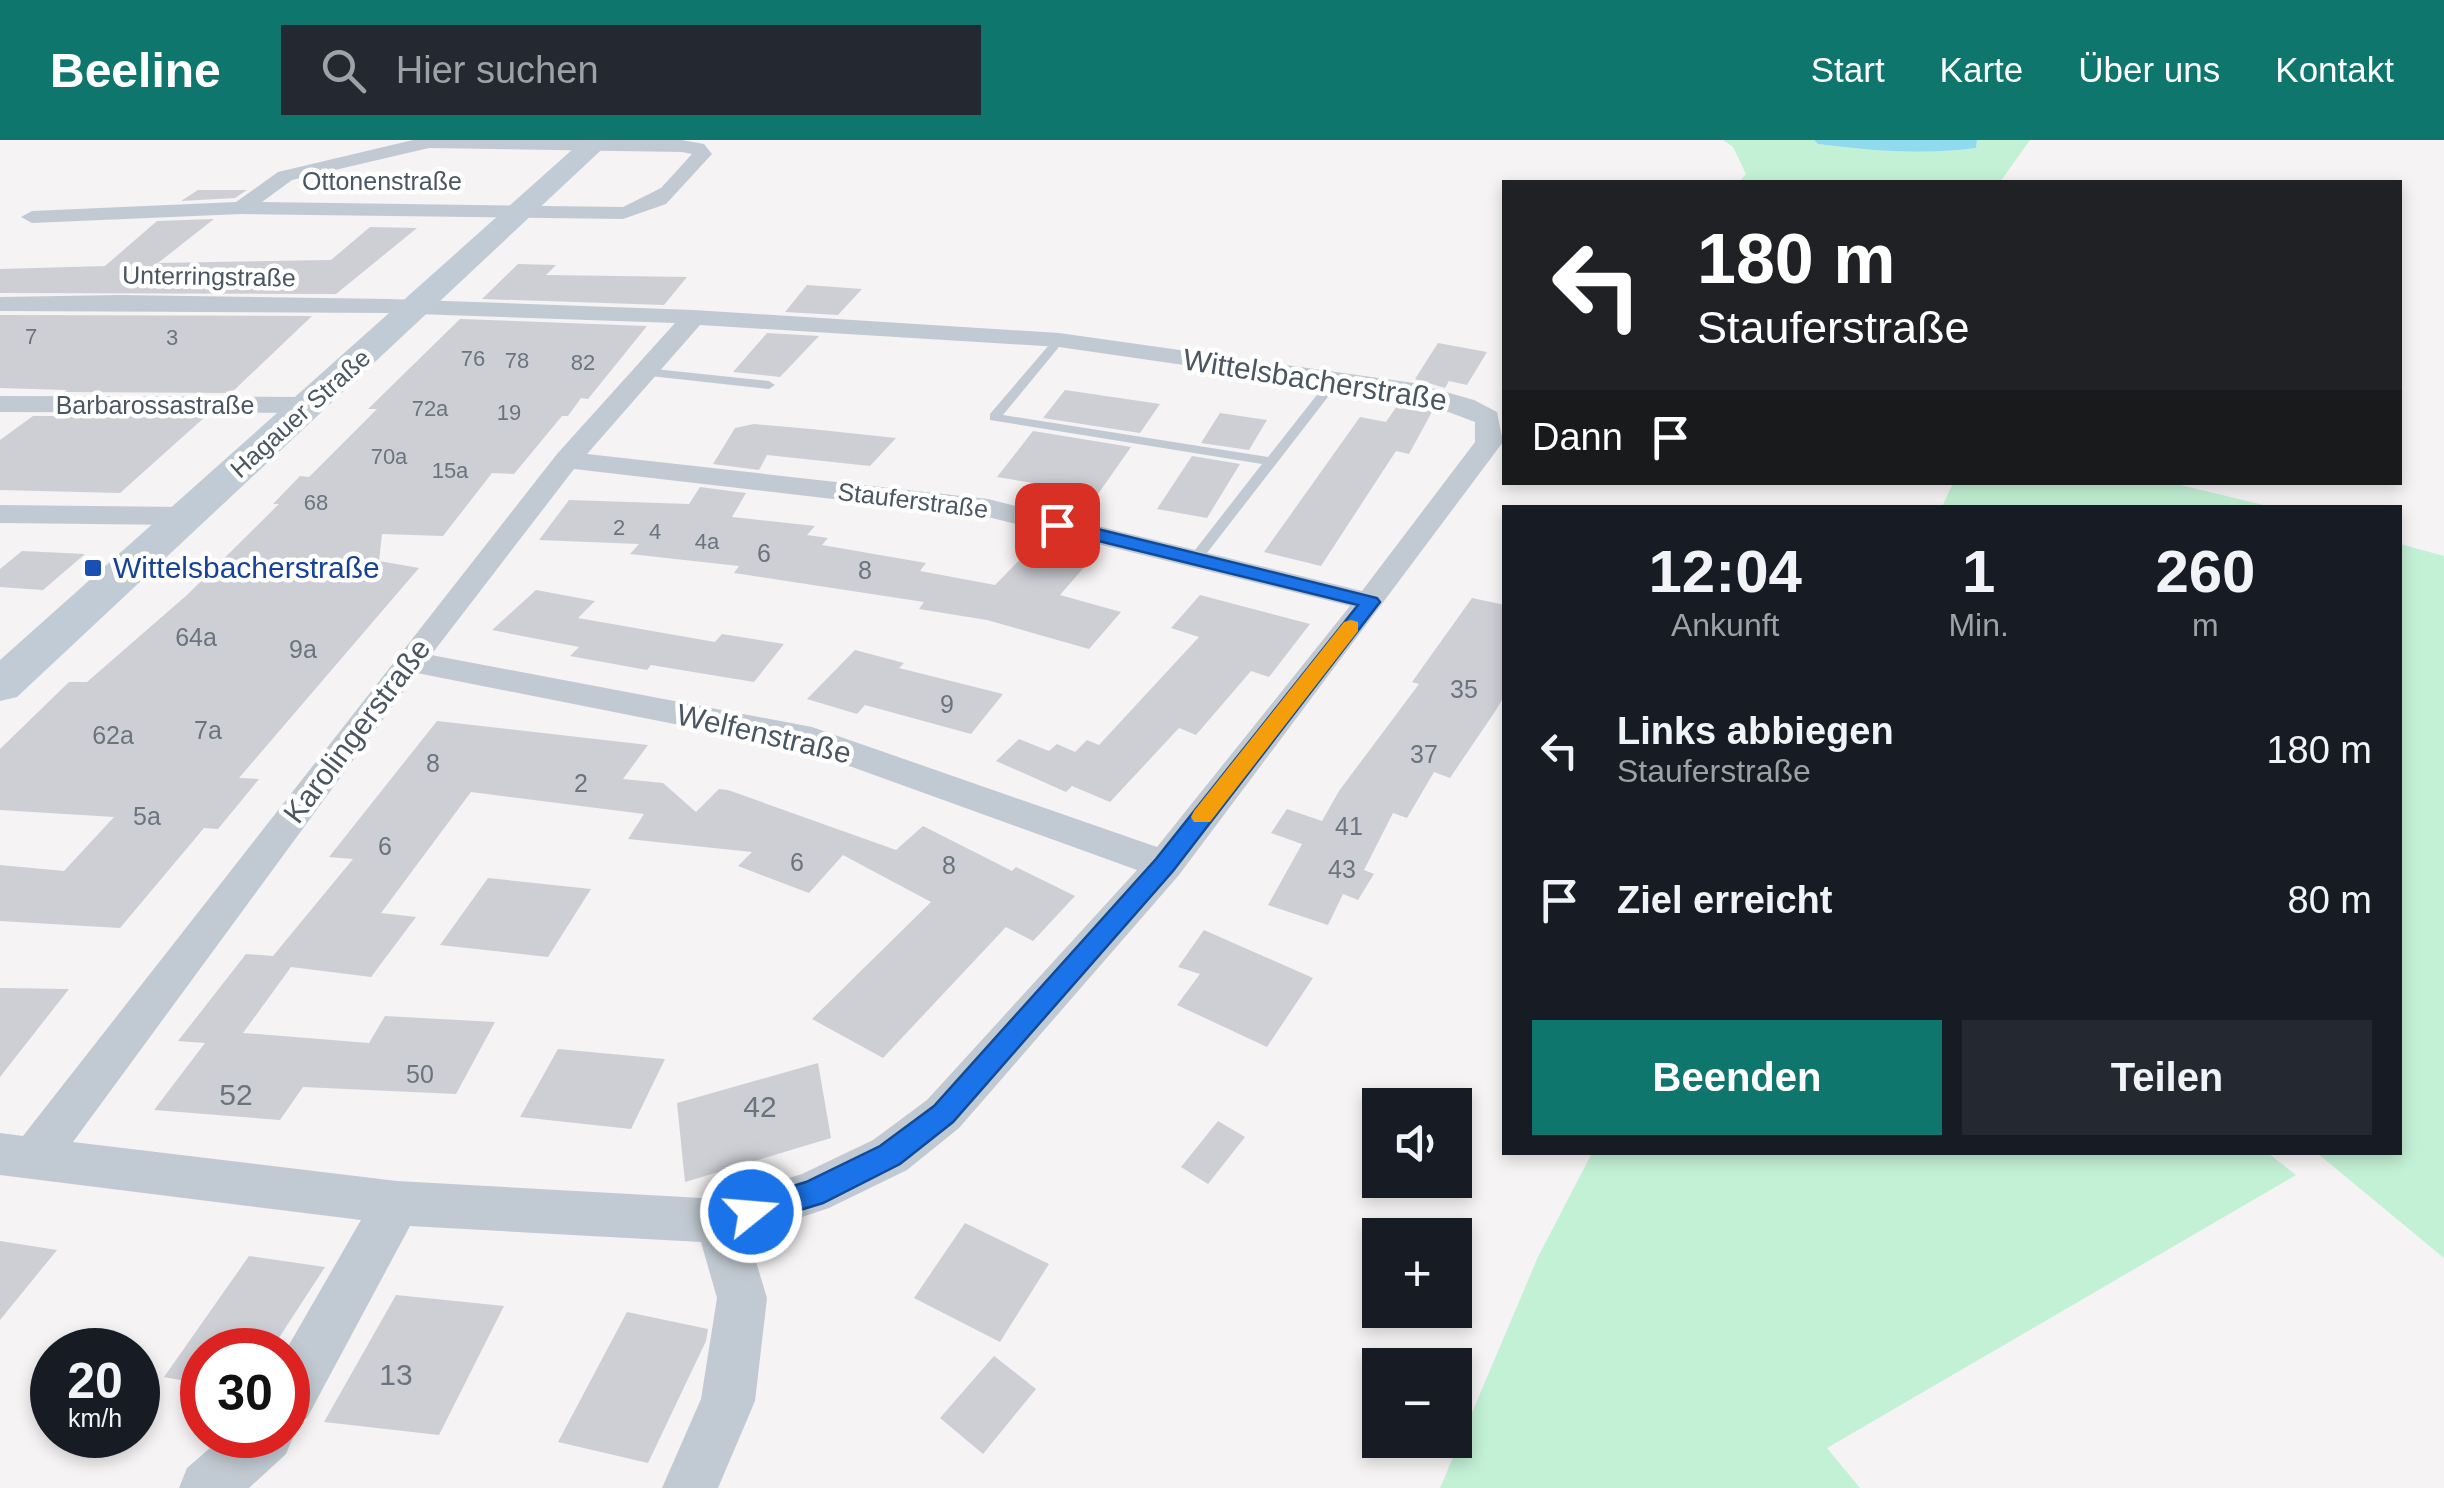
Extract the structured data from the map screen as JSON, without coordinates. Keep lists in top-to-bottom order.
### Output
{
  "streets": {
    "street": [
      "Ottonenstraße",
      "Unterringstraße",
      "Wittelsbacherstraße",
      "Barbarossastraße",
      "Hagauer Straße",
      "Stauferstraße",
      "Karolingerstraße",
      "Welfenstraße"
    ]
  },
  "crossings": [
    ["Ottonenstraße", "Hagauer Straße"],
    ["Unterringstraße", "Wittelsbacherstraße"],
    ["Unterringstraße", "Hagauer Straße"],
    ["Wittelsbacherstraße", "Hagauer Straße"],
    ["Wittelsbacherstraße", "Stauferstraße"],
    ["Wittelsbacherstraße", "Karolingerstraße"],
    ["Wittelsbacherstraße", "Welfenstraße"],
    ["Barbarossastraße", "Hagauer Straße"],
    ["Stauferstraße", "Karolingerstraße"],
    ["Karolingerstraße", "Welfenstraße"]
  ],
  "places": {
    "transit": ["Wittelsbacherstraße"]
  },
  "house_numbers": [
    "7",
    "3",
    "76",
    "78",
    "82",
    "72a",
    "19",
    "70a",
    "15a",
    "68",
    "2",
    "4",
    "4a",
    "6",
    "8",
    "64a",
    "9a",
    "35",
    "9",
    "7a",
    "62a",
    "37",
    "8",
    "2",
    "5a",
    "41",
    "6",
    "6",
    "8",
    "43",
    "50",
    "52",
    "42",
    "13"
  ],
  "page": {
    "header": "Beeline",
    "search": "Hier suchen",
    "nav": [
      "Start",
      "Karte",
      "Über uns",
      "Kontakt"
    ],
    "turn": ["180 m", "Stauferstraße"],
    "then": "Dann",
    "eta": [
      "12:04",
      "Ankunft",
      "1",
      "Min.",
      "260",
      "m"
    ],
    "list": [
      {
        "name": "Links abbiegen",
        "note": "Stauferstraße",
        "value": "180 m"
      },
      {
        "name": "Ziel erreicht",
        "value": "80 m"
      }
    ],
    "buttons": ["Beenden", "Teilen"],
    "map_buttons": ["+", "−"],
    "speed": "20 km/h",
    "limit": "30"
  }
}
